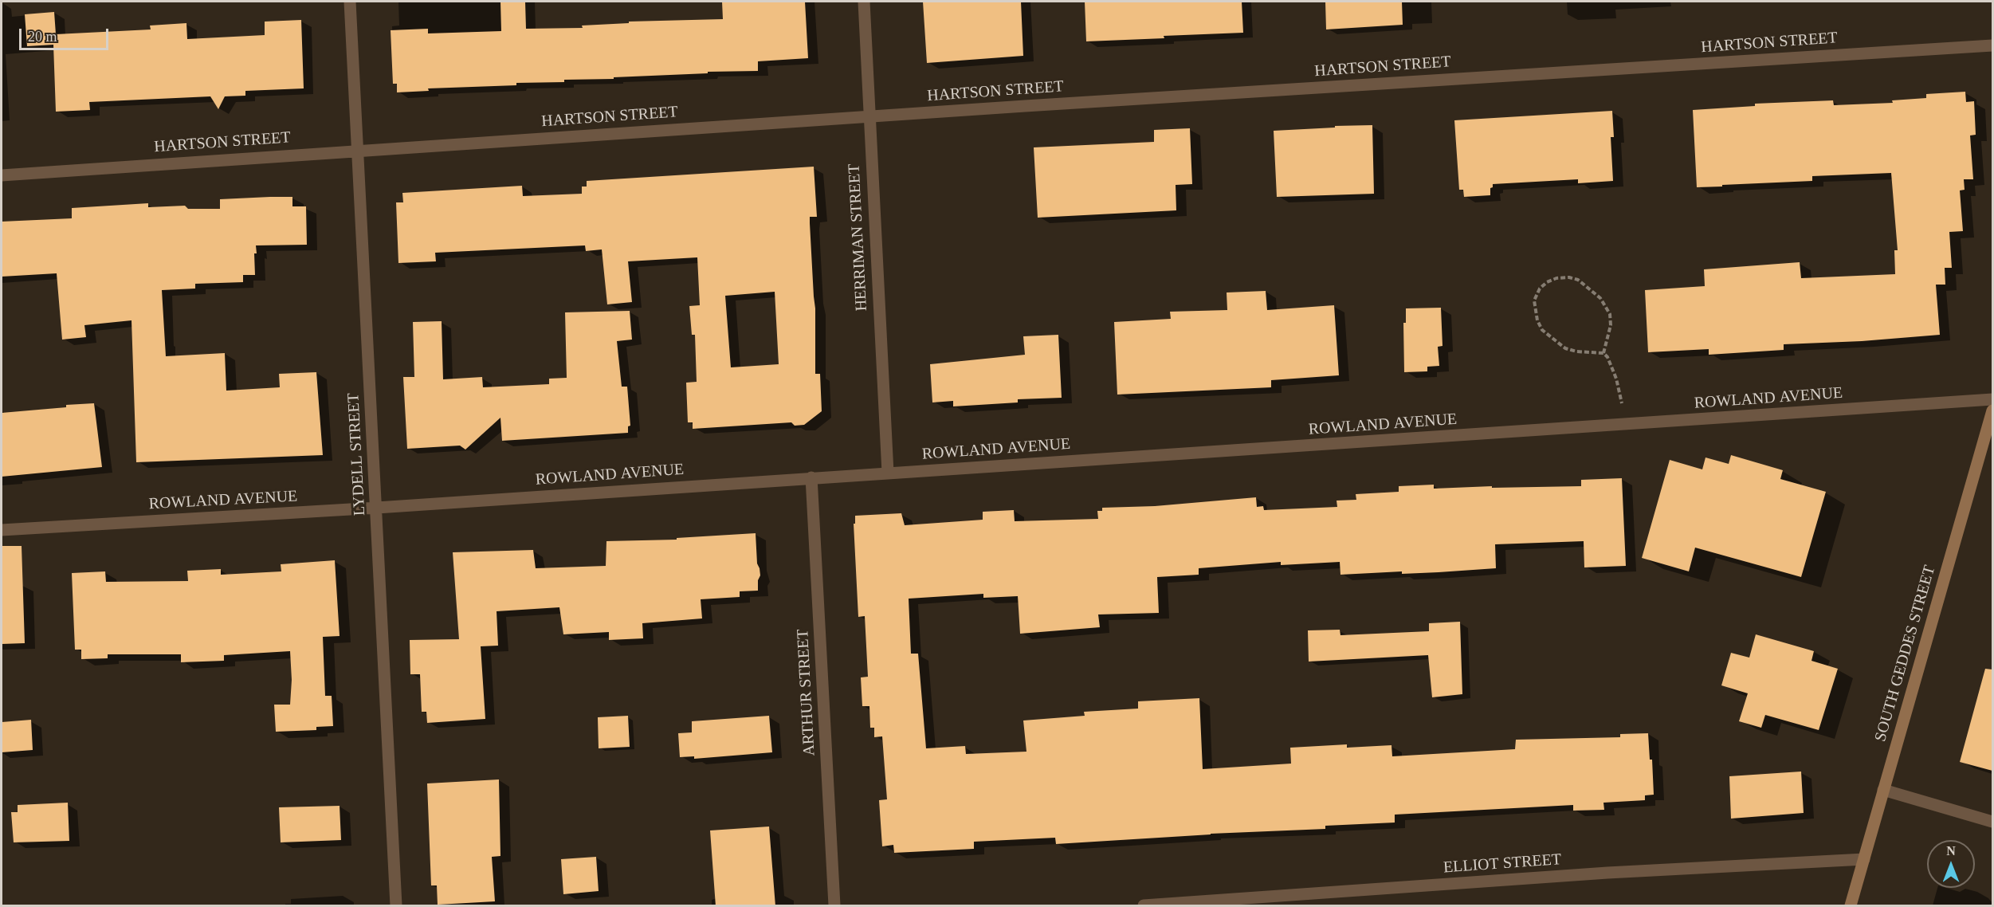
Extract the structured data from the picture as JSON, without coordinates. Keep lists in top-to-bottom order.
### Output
{
  "streets": {
    "main road": ["SOUTH GEDDES STREET"],
    "street": [
      "HARTSON STREET",
      "HERRIMAN STREET",
      "ROWLAND AVENUE",
      "LYDELL STREET",
      "ARTHUR STREET",
      "ELLIOT STREET"
    ]
  },
  "crossings": [
    ["HARTSON STREET", "HERRIMAN STREET"],
    ["HARTSON STREET", "LYDELL STREET"],
    ["HERRIMAN STREET", "ROWLAND AVENUE"],
    ["ROWLAND AVENUE", "LYDELL STREET"],
    ["ROWLAND AVENUE", "ARTHUR STREET"],
    ["SOUTH GEDDES STREET", "ELLIOT STREET"]
  ],
  "scale_bar": "20 m",
  "north": "top"
}
